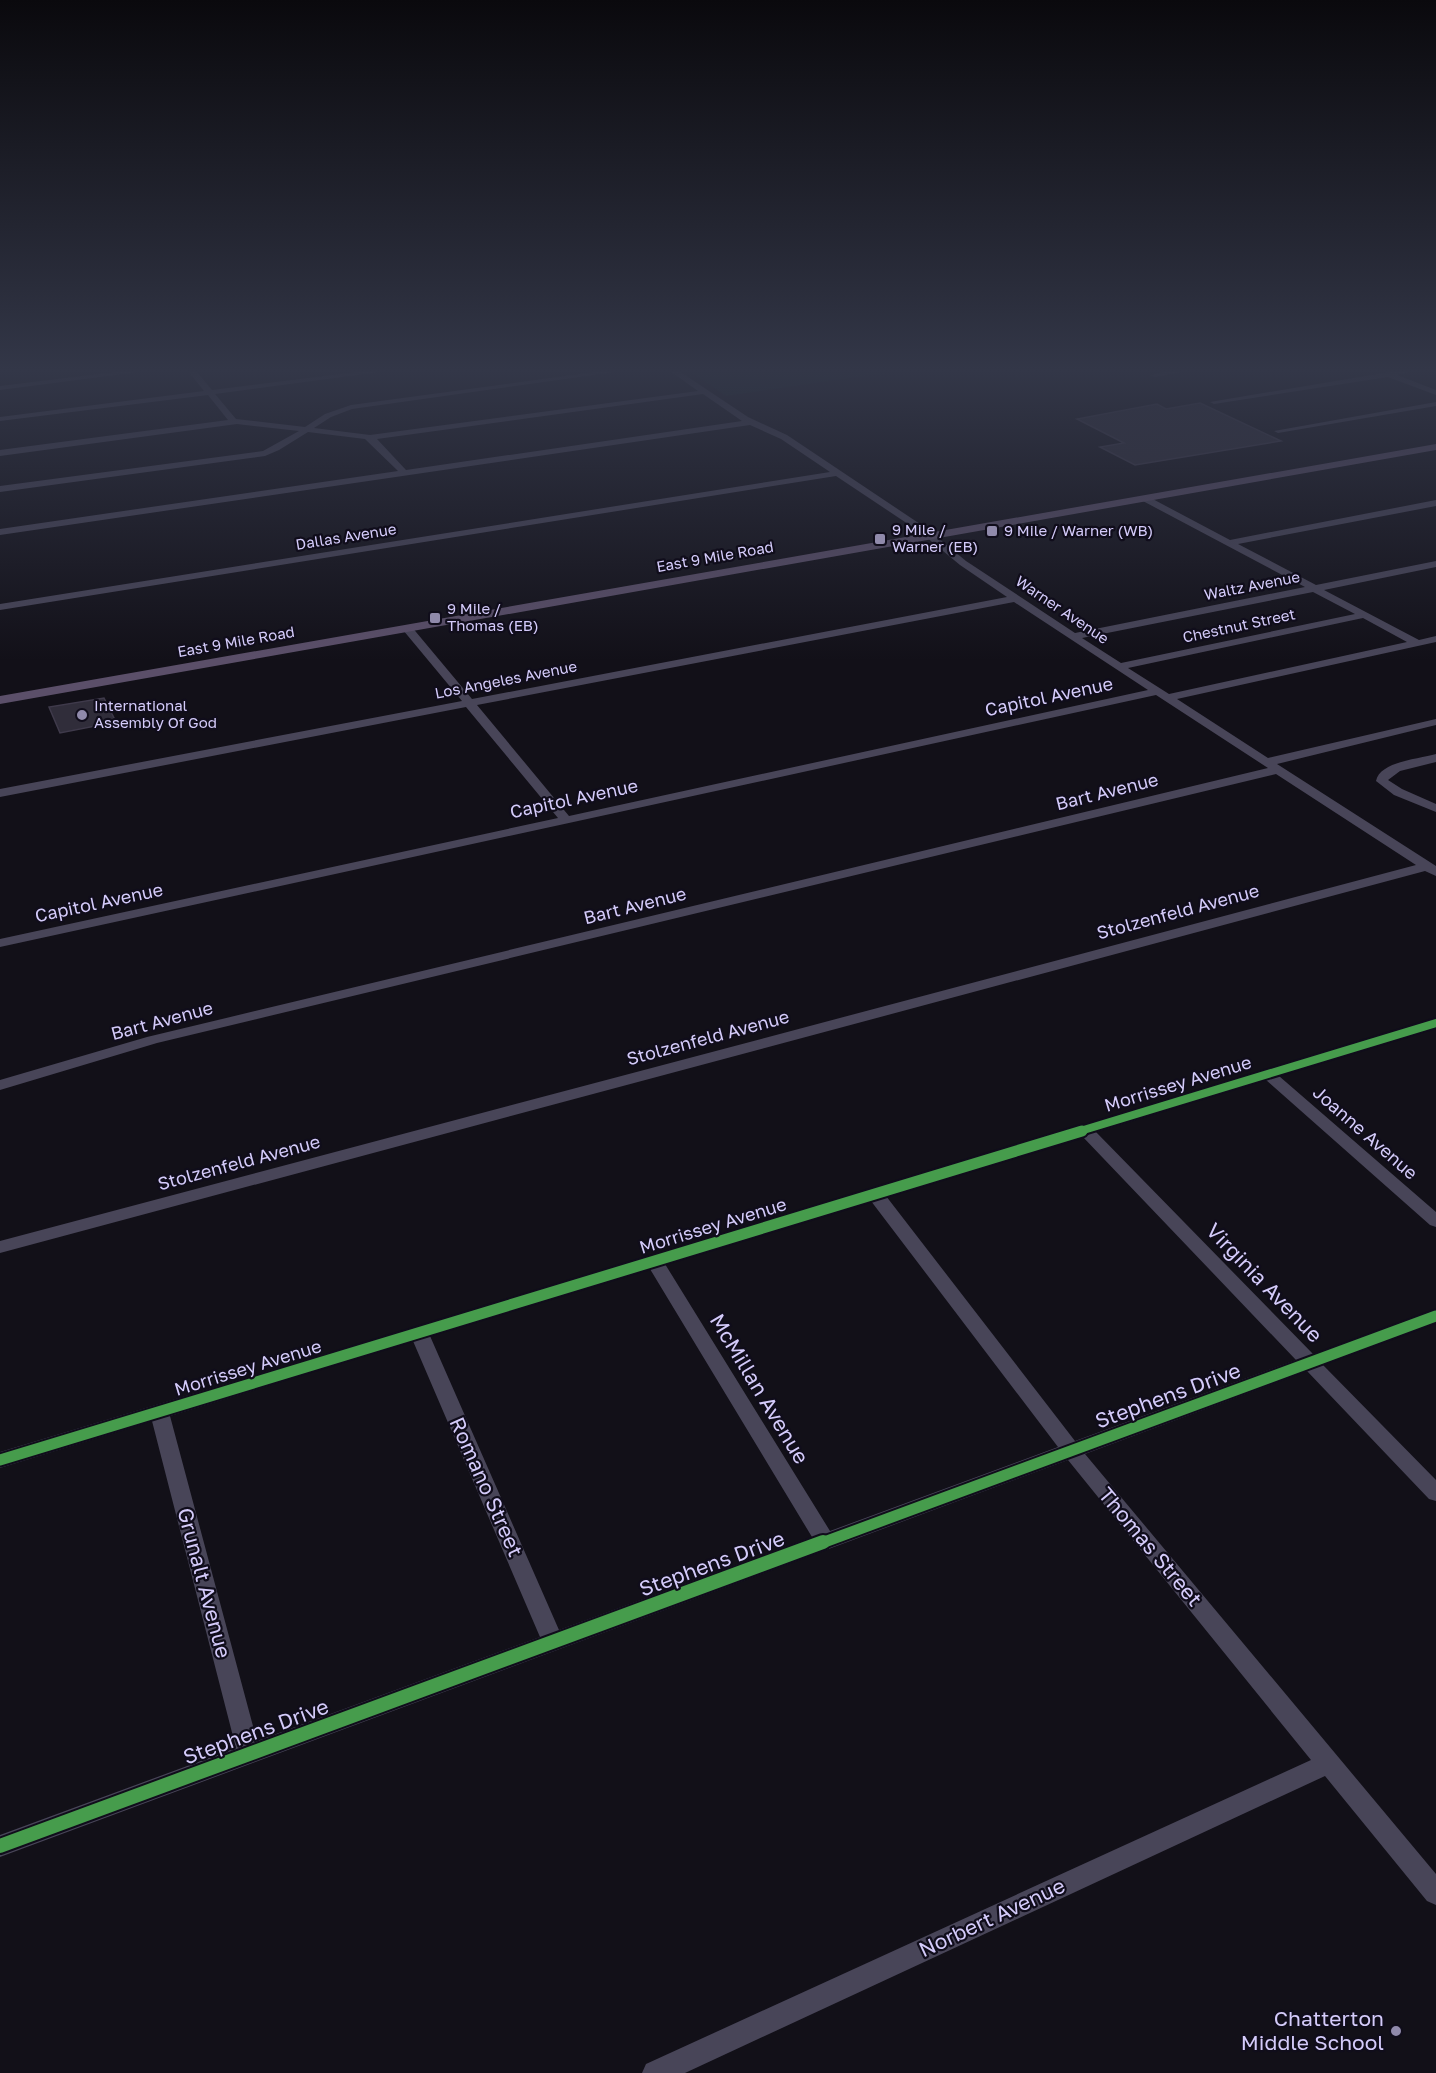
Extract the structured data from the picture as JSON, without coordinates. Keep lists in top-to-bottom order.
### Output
{
  "streets": {
    "main road": ["East 9 Mile Road"],
    "street": [
      "Dallas Avenue",
      "Waltz Avenue",
      "Warner Avenue",
      "Chestnut Street",
      "Los Angeles Avenue",
      "Capitol Avenue",
      "Bart Avenue",
      "Stolzenfeld Avenue",
      "Morrissey Avenue",
      "Joanne Avenue",
      "Virginia Avenue",
      "McMillan Avenue",
      "Stephens Drive",
      "Romano Street",
      "Thomas Street",
      "Grunalt Avenue",
      "Norbert Avenue"
    ]
  },
  "crossings": [
    ["Dallas Avenue", "Warner Avenue"],
    ["East 9 Mile Road", "Warner Avenue"],
    ["Waltz Avenue", "Warner Avenue"],
    ["Warner Avenue", "Chestnut Street"],
    ["Warner Avenue", "Los Angeles Avenue"],
    ["Warner Avenue", "Capitol Avenue"],
    ["Warner Avenue", "Bart Avenue"],
    ["Warner Avenue", "Stolzenfeld Avenue"],
    ["Morrissey Avenue", "Joanne Avenue"],
    ["Morrissey Avenue", "Virginia Avenue"],
    ["Morrissey Avenue", "McMillan Avenue"],
    ["Morrissey Avenue", "Romano Street"],
    ["Morrissey Avenue", "Thomas Street"],
    ["Morrissey Avenue", "Grunalt Avenue"],
    ["Virginia Avenue", "Stephens Drive"],
    ["McMillan Avenue", "Stephens Drive"],
    ["Stephens Drive", "Romano Street"],
    ["Stephens Drive", "Thomas Street"],
    ["Stephens Drive", "Grunalt Avenue"],
    ["Thomas Street", "Norbert Avenue"]
  ],
  "places": {
    "transit": ["9 Mile / Warner (WB)", "9 Mile / Warner (EB)", "9 Mile / Thomas (EB)"],
    "other": ["International Assembly Of God", "Chatterton Middle School"]
  }
}
